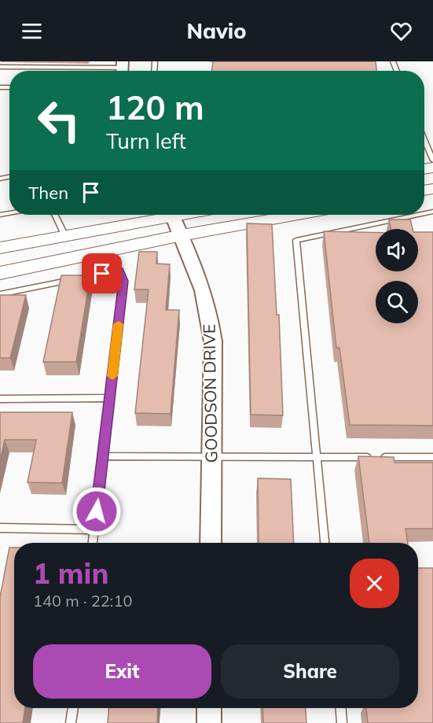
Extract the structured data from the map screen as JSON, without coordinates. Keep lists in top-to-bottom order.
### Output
{
  "streets": {
    "street": ["GOODSON DRIVE"]
  },
  "page": {
    "header": "Navio",
    "turn": ["120 m", "Turn left"],
    "then": "Then",
    "heading": ["1 min", "140 m · 22:10"],
    "buttons": ["Exit", "Share"]
  }
}
